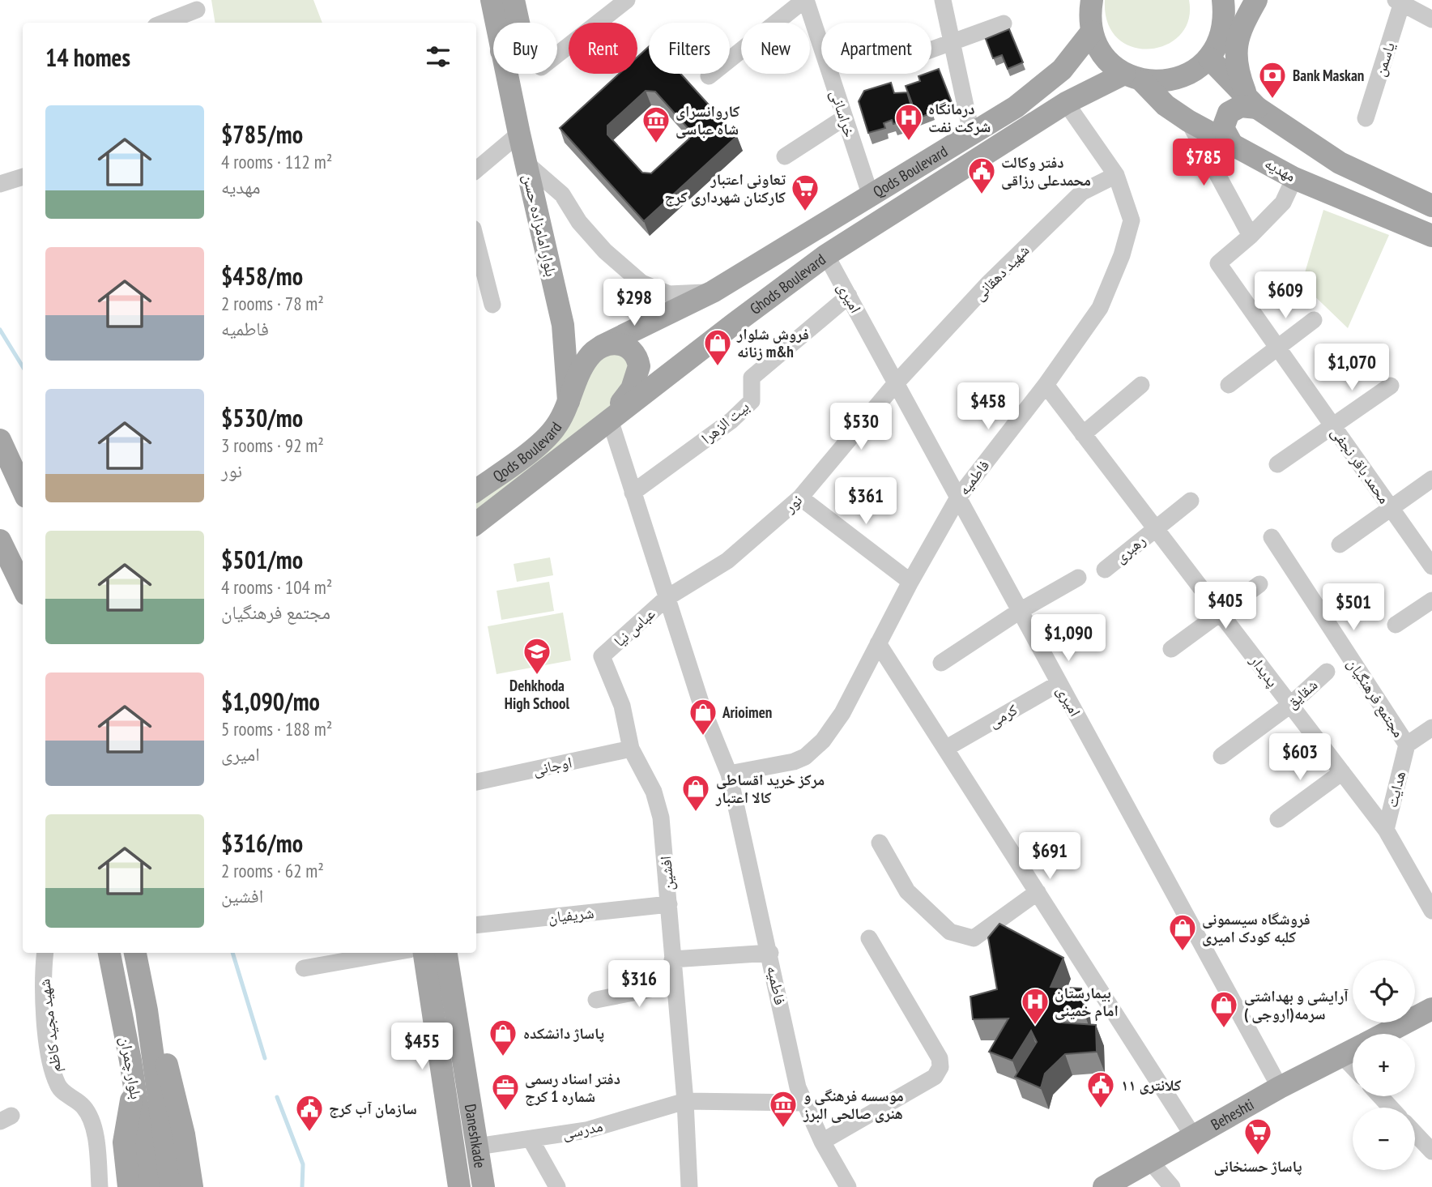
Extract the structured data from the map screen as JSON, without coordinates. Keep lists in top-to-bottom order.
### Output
{
  "streets": {
    "main road": [
      "مهدیه",
      "Qods Boulevard",
      "بلوار امامزاده حسن",
      "Ghods Boulevard",
      "بلوار چمران",
      "Beheshti",
      "Daneshkade"
    ],
    "street": [
      "یاسمن",
      "خراسانی",
      "شهید دهقانی",
      "امیری",
      "بیت الزهرا",
      "محمد باقر نجفی",
      "فاطمیه",
      "نور",
      "رهبری",
      "عباس نیا",
      "پدیدار",
      "شقایق",
      "مجتمع فرهنگیان",
      "کرمی",
      "اوجانی",
      "هدایت",
      "افشین",
      "شریفیان",
      "شهید مجید کاظم",
      "مدرسی"
    ]
  },
  "crossings": [
    ["خراسانی", "Qods Boulevard"],
    ["مهدیه", "Qods Boulevard"],
    ["مهدیه", "Ghods Boulevard"],
    ["مهدیه", "محمد باقر نجفی"],
    ["Qods Boulevard", "بلوار امامزاده حسن"],
    ["شهید دهقانی", "امیری"],
    ["شهید دهقانی", "فاطمیه"],
    ["شهید دهقانی", "نور"],
    ["Ghods Boulevard", "امیری"],
    ["Ghods Boulevard", "فاطمیه"],
    ["امیری", "بیت الزهرا"],
    ["امیری", "فاطمیه"],
    ["امیری", "نور"],
    ["امیری", "کرمی"],
    ["امیری", "Beheshti"],
    ["بیت الزهرا", "فاطمیه"],
    ["فاطمیه", "نور"],
    ["فاطمیه", "عباس نیا"],
    ["فاطمیه", "پدیدار"],
    ["فاطمیه", "مدرسی"],
    ["نور", "عباس نیا"],
    ["رهبری", "پدیدار"],
    ["عباس نیا", "افشین"],
    ["پدیدار", "شقایق"],
    ["پدیدار", "هدایت"],
    ["مجتمع فرهنگیان", "هدایت"],
    ["اوجانی", "افشین"],
    ["افشین", "شریفیان"],
    ["افشین", "مدرسی"],
    ["مدرسی", "Daneshkade"]
  ],
  "places": {
    "bank": ["Bank Maskan"],
    "hospital": ["درمانگاه شرکت نفت", "بیمارستان امام خمینی"],
    "museum": ["کاروانسرای شاه عباسی", "موسسه فرهنگی و هنری صالحی البرز"],
    "public building": ["دفتر وکالت محمدعلی رزاقی", "کلانتری ۱۱", "سازمان آب کرج"],
    "supermarket": ["تعاونی اعتبار کارکنان شهرداری کرج", "پاساژ حسنخانی"],
    "shop": [
      "فروش شلوار زنانه m&h",
      "Arioimen",
      "مرکز خرید اقساطی کالا اعتبار",
      "فروشگاه سیسمونی کلبه کودک امیری",
      "آرایشی و بهداشتی سرمه(اروجی )",
      "پاساژ دانشکده"
    ],
    "school or university": ["Dehkhoda High School"],
    "office": ["دفتر اسناد رسمی شماره 1 کرج"]
  },
  "page": {
    "chip": [
      "Buy",
      "Rent",
      "Filters",
      "New",
      "Apartment"
    ],
    "heading": "14 homes",
    "list": [
      {
        "name": "$785/mo",
        "note": "4 rooms · 112 m² · مهدیه"
      },
      {
        "name": "$458/mo",
        "note": "2 rooms · 78 m² · فاطمیه"
      },
      {
        "name": "$530/mo",
        "note": "3 rooms · 92 m² · نور"
      },
      {
        "name": "$501/mo",
        "note": "4 rooms · 104 m² · مجتمع فرهنگیان"
      },
      {
        "name": "$1,090/mo",
        "note": "5 rooms · 188 m² · امیری"
      },
      {
        "name": "$316/mo",
        "note": "2 rooms · 62 m² · افشین"
      }
    ],
    "price": [
      "$785",
      "$609",
      "$298",
      "$1,070",
      "$458",
      "$530",
      "$361",
      "$405",
      "$501",
      "$1,090",
      "$603",
      "$691",
      "$316",
      "$455"
    ],
    "map_buttons": ["+", "−"]
  }
}
